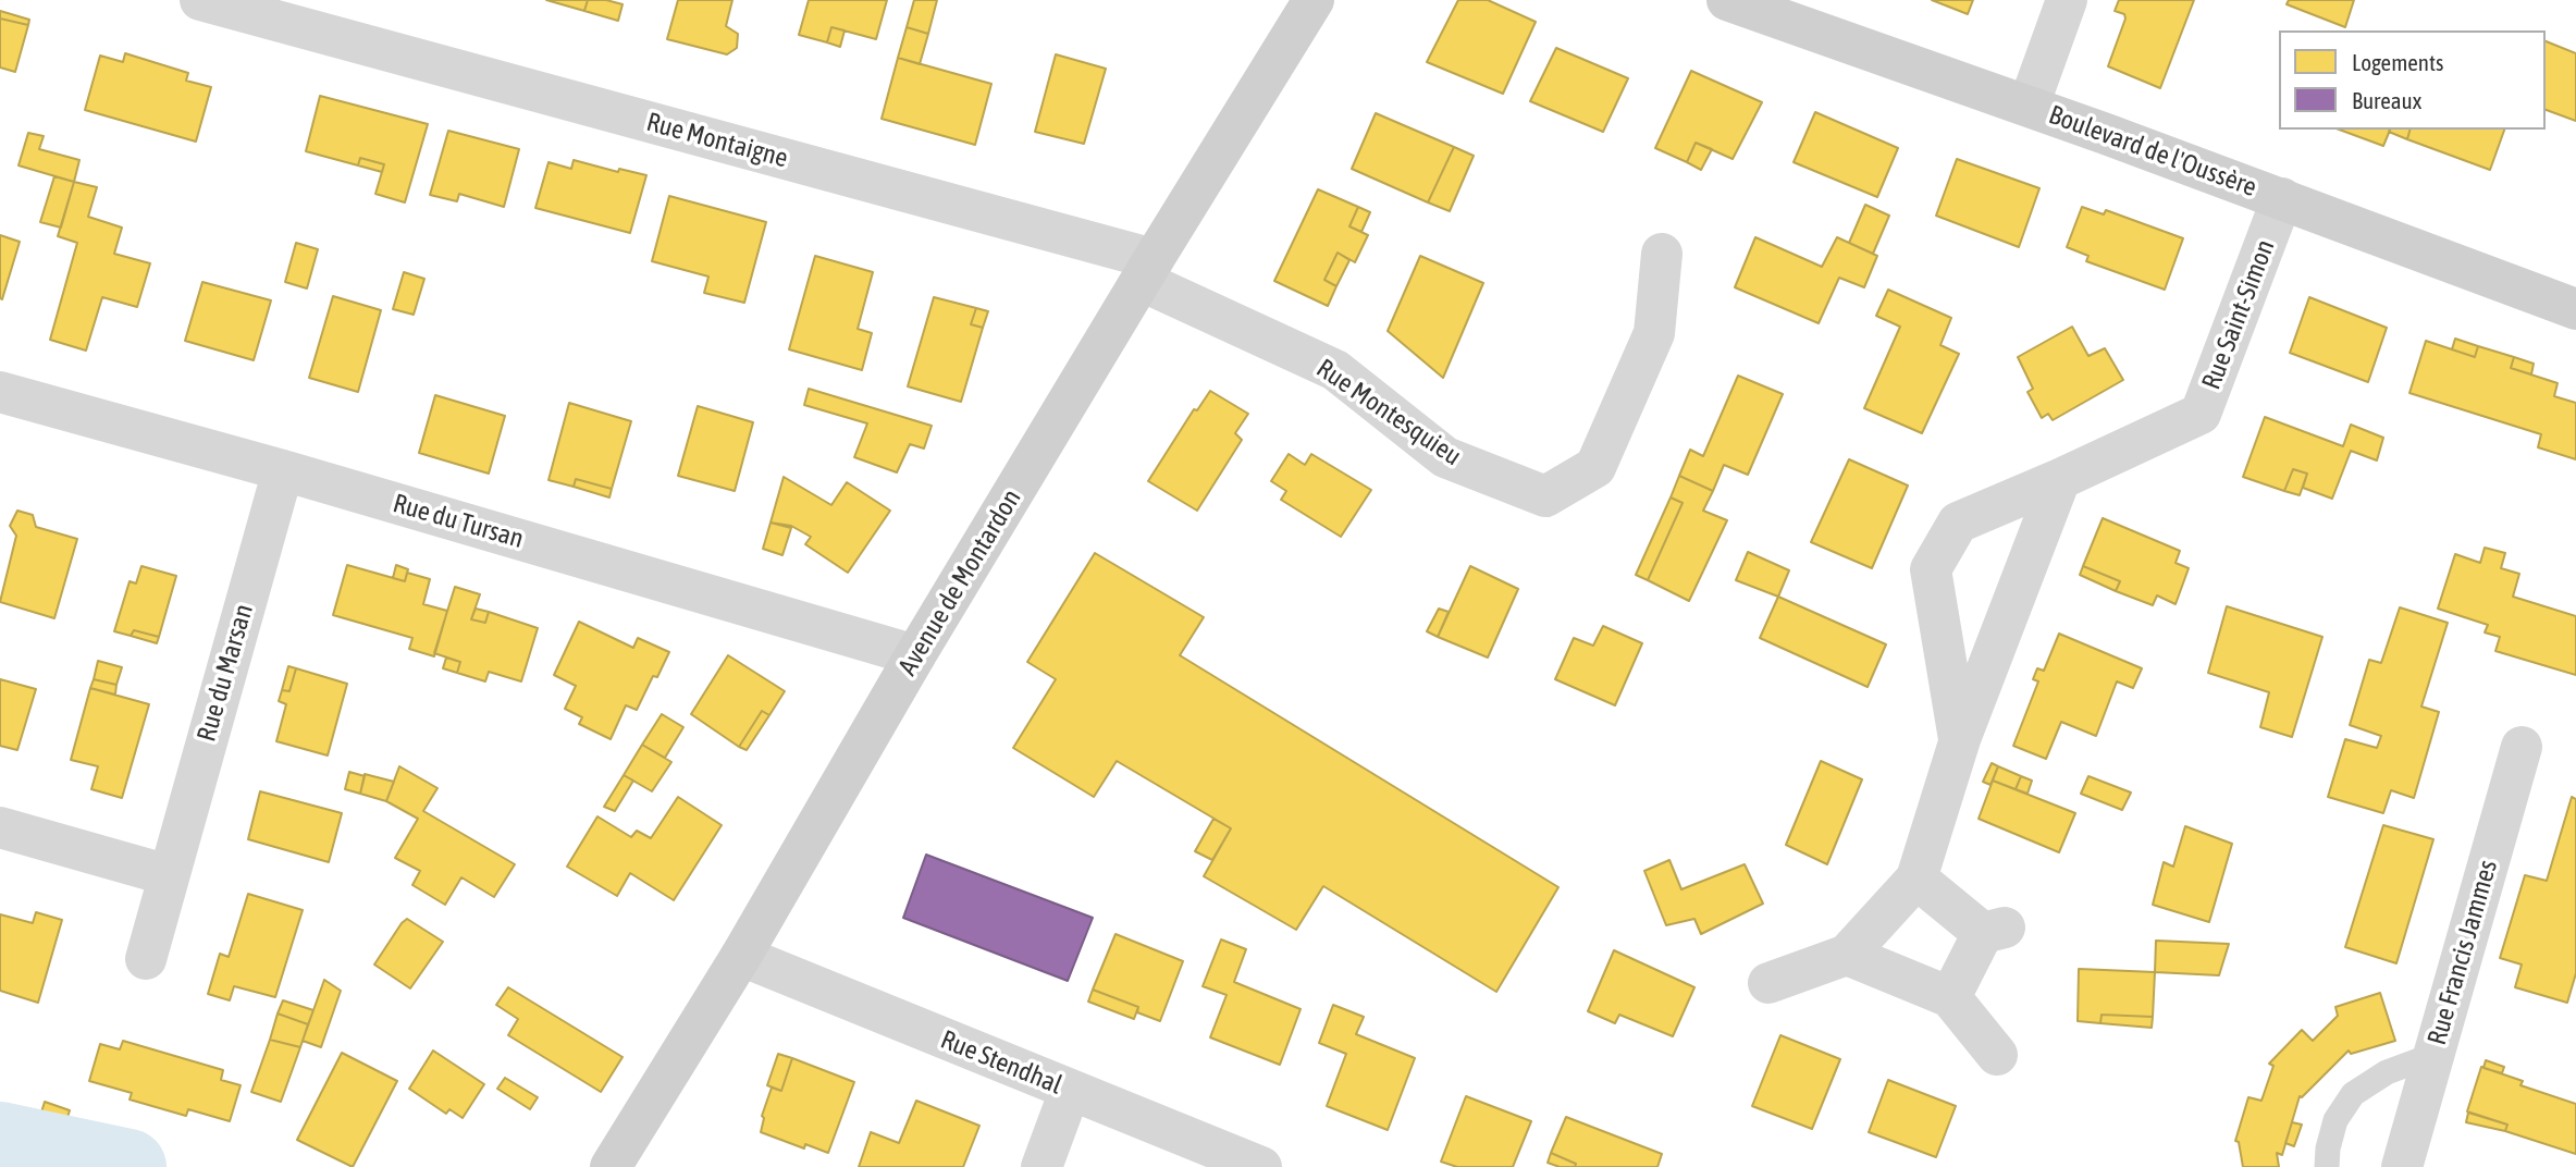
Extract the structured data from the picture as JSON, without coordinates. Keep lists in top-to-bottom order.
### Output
{
  "streets": {
    "street": [
      "Rue Montaigne",
      "Boulevard de l'Oussère",
      "Rue Saint-Simon",
      "Rue Montesquieu",
      "Rue du Tursan",
      "Avenue de Montardon",
      "Rue du Marsan",
      "Rue Francis Jammes",
      "Rue Stendhal"
    ]
  },
  "crossings": [
    ["Rue Montaigne", "Rue Montesquieu"],
    ["Rue Montaigne", "Avenue de Montardon"],
    ["Boulevard de l'Oussère", "Rue Saint-Simon"],
    ["Rue Montesquieu", "Avenue de Montardon"],
    ["Rue du Tursan", "Avenue de Montardon"],
    ["Rue du Tursan", "Rue du Marsan"],
    ["Avenue de Montardon", "Rue Stendhal"]
  ],
  "legend": ["Logements", "Bureaux"]
}
